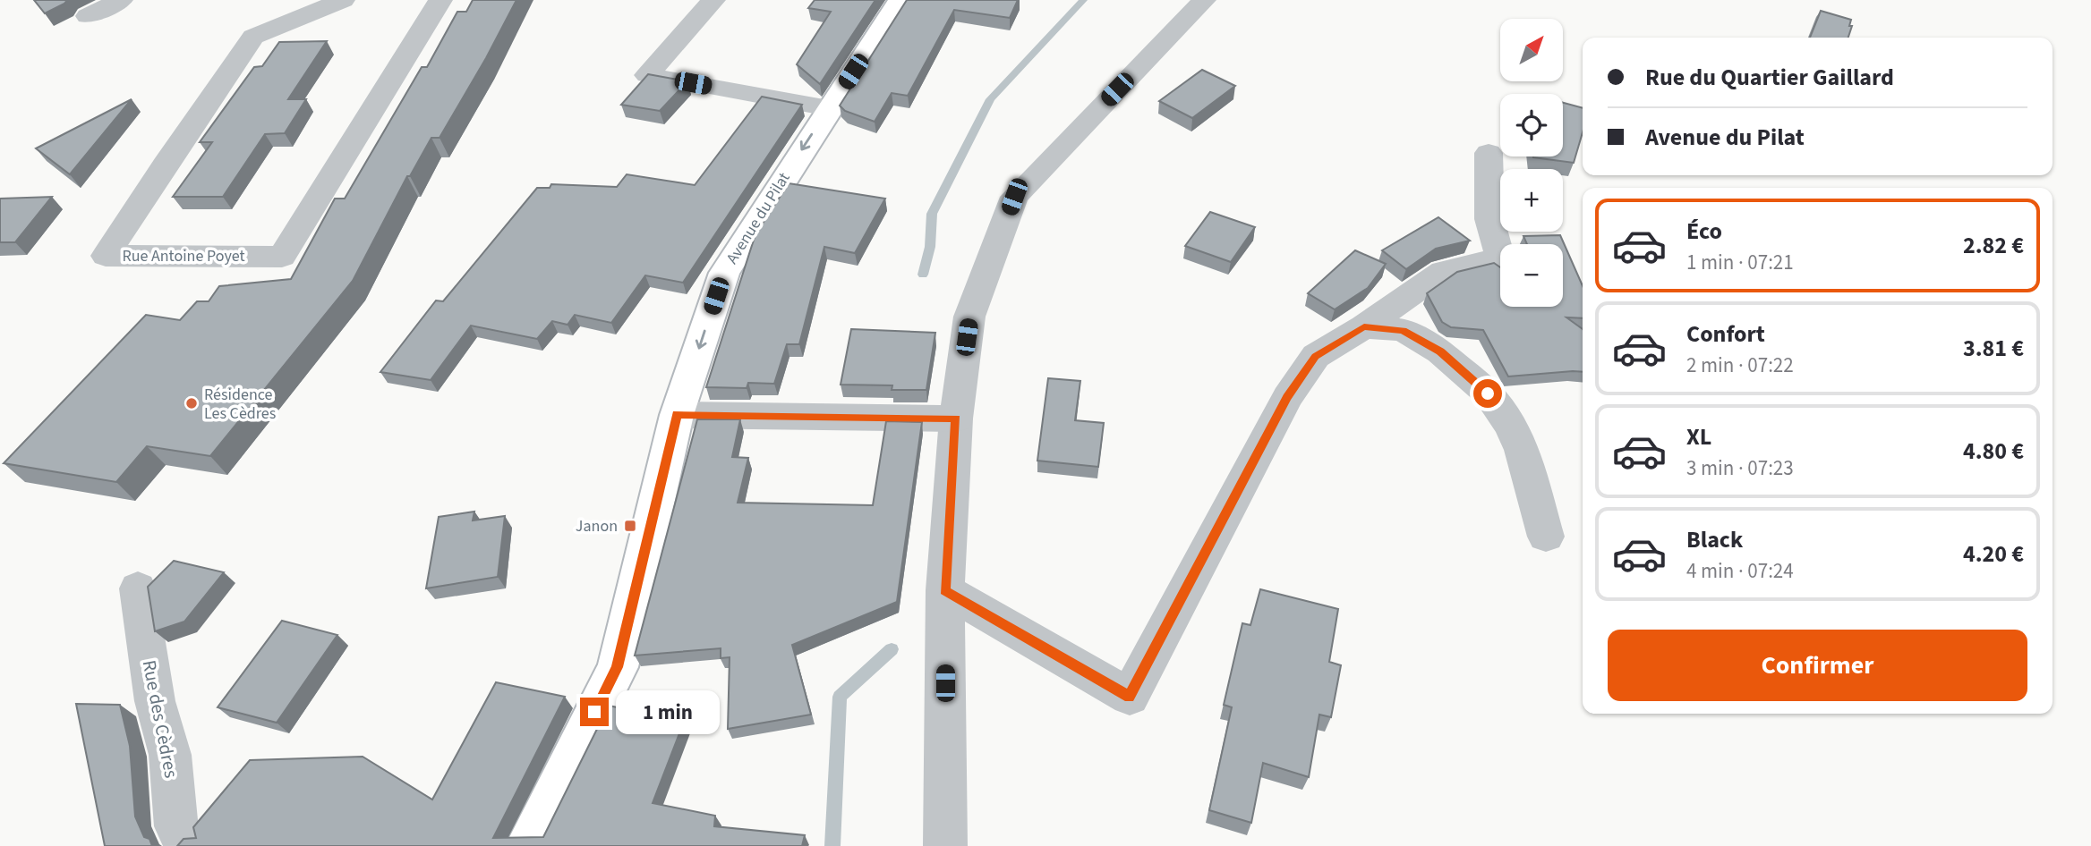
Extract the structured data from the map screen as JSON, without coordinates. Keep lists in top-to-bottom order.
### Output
{
  "streets": {
    "main road": ["Avenue du Pilat"],
    "street": ["Rue Antoine Poyet", "Rue des Cèdres"]
  },
  "one_way": ["Avenue du Pilat"],
  "places": {
    "other": ["Résidence Les Cèdres"],
    "transit": ["Janon"]
  },
  "north": "top right",
  "page": {
    "map_buttons": ["+", "−"],
    "banner": ["Rue du Quartier Gaillard", "Avenue du Pilat"],
    "list": [
      {
        "name": "Éco",
        "note": "1 min · 07:21",
        "value": "2.82 €"
      },
      {
        "name": "Confort",
        "note": "2 min · 07:22",
        "value": "3.81 €"
      },
      {
        "name": "XL",
        "note": "3 min · 07:23",
        "value": "4.80 €"
      },
      {
        "name": "Black",
        "note": "4 min · 07:24",
        "value": "4.20 €"
      }
    ],
    "buttons": "Confirmer",
    "bubble": "1 min"
  }
}
